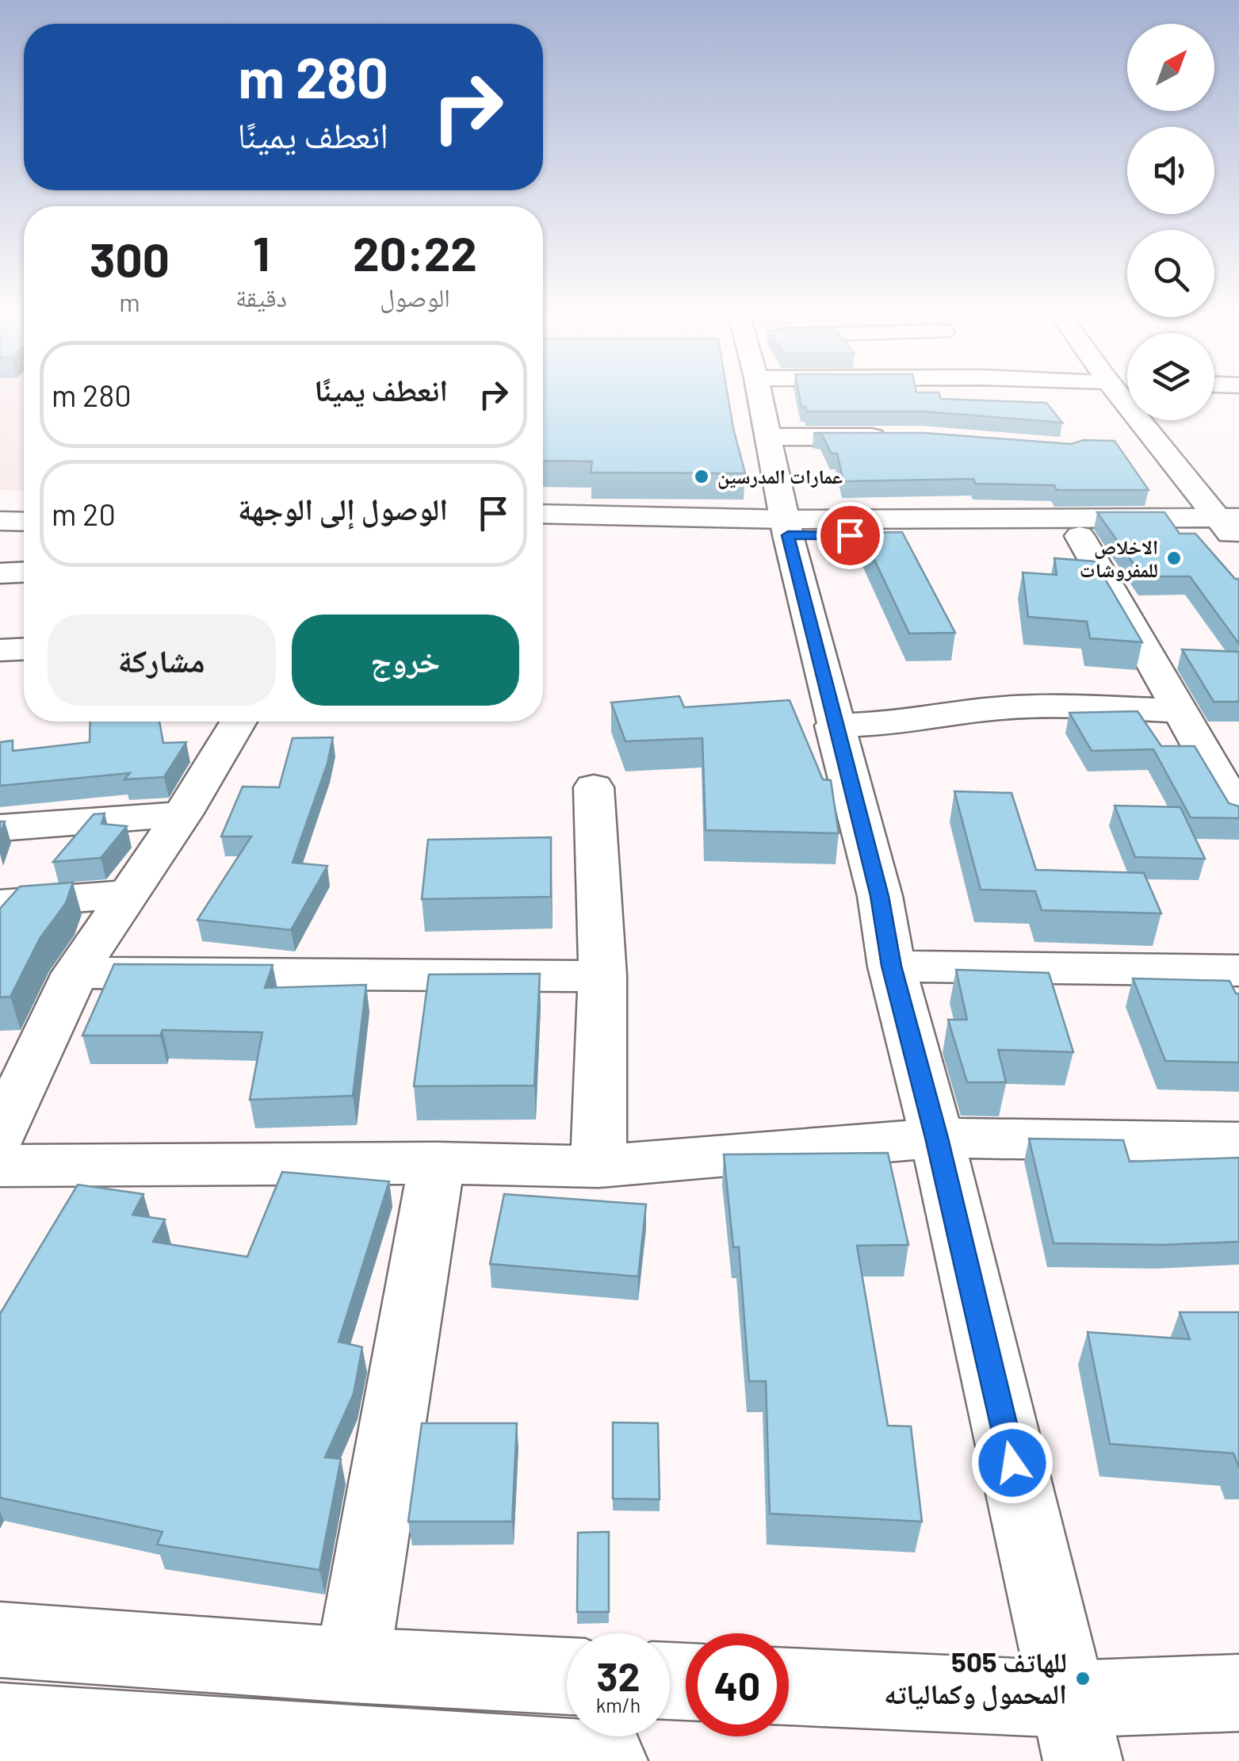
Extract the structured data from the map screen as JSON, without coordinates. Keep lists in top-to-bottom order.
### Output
{
  "places": ["عمارات المدرسين", "الاخلاص للمفروشات", "505 للهاتف المحمول وكمالياته"],
  "north": "top right",
  "page": {
    "turn": ["280 m", "انعطف يمينًا"],
    "eta": [
      "20:22",
      "الوصول",
      "1",
      "دقيقة",
      "300",
      "m"
    ],
    "list": [
      {
        "name": "انعطف يمينًا",
        "value": "280 m"
      },
      {
        "name": "الوصول إلى الوجهة",
        "value": "20 m"
      }
    ],
    "buttons": ["خروج", "مشاركة"],
    "speed": "32 km/h",
    "limit": "40"
  }
}
